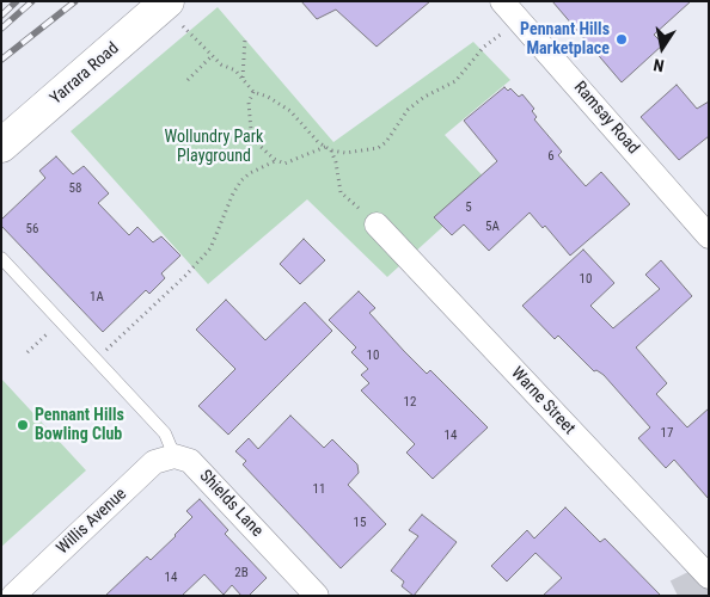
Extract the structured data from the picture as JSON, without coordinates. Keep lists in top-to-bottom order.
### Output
{
  "streets": {
    "main road": ["Yarrara Road"],
    "street": [
      "Ramsay Road",
      "Warne Street",
      "Shields Lane",
      "Willis Avenue"
    ]
  },
  "crossings": [
    ["Shields Lane", "Willis Avenue"]
  ],
  "parks": ["Wollundry Park Playground"],
  "places": ["Pennant Hills Marketplace", "Pennant Hills Bowling Club"],
  "house_numbers": [
    "6",
    "58",
    "5",
    "5A",
    "56",
    "10",
    "1A",
    "10",
    "12",
    "17",
    "14",
    "11",
    "15",
    "2B",
    "14"
  ],
  "north": "bottom"
}
